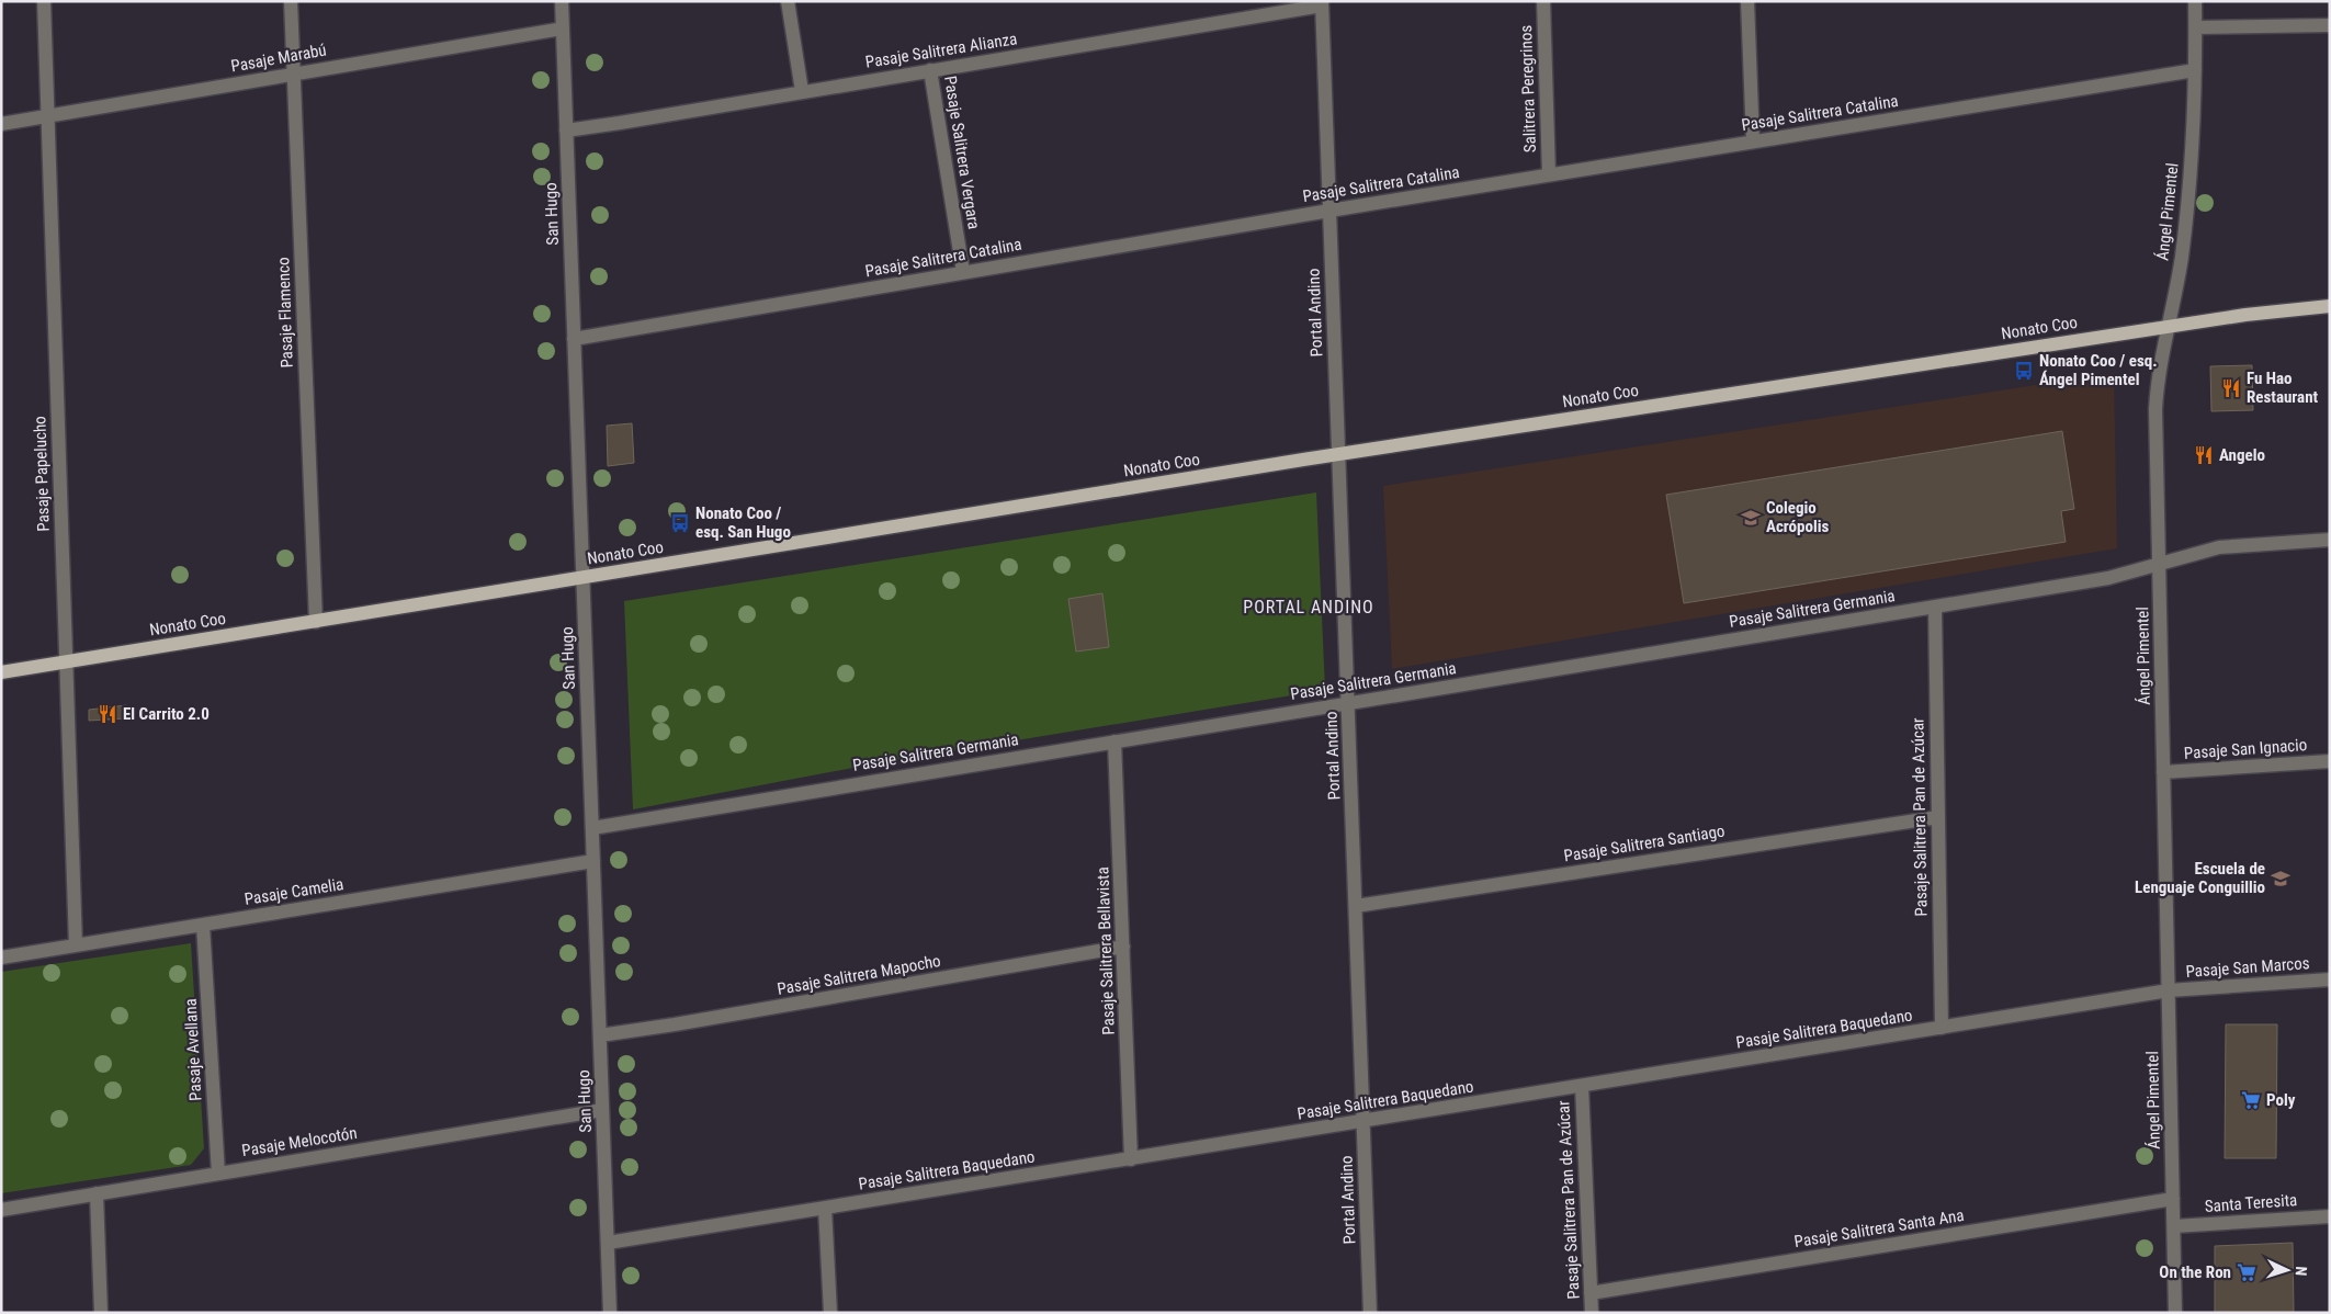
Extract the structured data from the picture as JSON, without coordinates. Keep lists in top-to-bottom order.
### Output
{
  "streets": {
    "main road": ["Nonato Coo"],
    "street": [
      "Pasaje Salitrera Alianza",
      "Pasaje Marabú",
      "Salitrera Peregrinos",
      "Pasaje Salitrera Catalina",
      "Pasaje Salitrera Vergara",
      "Ángel Pimentel",
      "San Hugo",
      "Pasaje Flamenco",
      "Portal Andino",
      "Pasaje Papelucho",
      "Pasaje Salitrera Germania",
      "Pasaje San Ignacio",
      "Pasaje Salitrera Pan de Azúcar",
      "Pasaje Salitrera Santiago",
      "Pasaje Camelia",
      "Pasaje Salitrera Bellavista",
      "Pasaje San Marcos",
      "Pasaje Salitrera Mapocho",
      "Pasaje Salitrera Baquedano",
      "Pasaje Avellana",
      "Pasaje Melocotón",
      "Santa Teresita",
      "Pasaje Salitrera Santa Ana"
    ]
  },
  "crossings": [
    ["Pasaje Salitrera Alianza", "Pasaje Salitrera Vergara"],
    ["Pasaje Salitrera Alianza", "San Hugo"],
    ["Pasaje Salitrera Alianza", "Portal Andino"],
    ["Pasaje Marabú", "San Hugo"],
    ["Pasaje Marabú", "Pasaje Flamenco"],
    ["Pasaje Marabú", "Pasaje Papelucho"],
    ["Salitrera Peregrinos", "Pasaje Salitrera Catalina"],
    ["Pasaje Salitrera Catalina", "Pasaje Salitrera Vergara"],
    ["Pasaje Salitrera Catalina", "Ángel Pimentel"],
    ["Pasaje Salitrera Catalina", "San Hugo"],
    ["Pasaje Salitrera Catalina", "Portal Andino"],
    ["Ángel Pimentel", "Nonato Coo"],
    ["Ángel Pimentel", "Pasaje Salitrera Germania"],
    ["Ángel Pimentel", "Pasaje San Ignacio"],
    ["Ángel Pimentel", "Pasaje San Marcos"],
    ["Ángel Pimentel", "Pasaje Salitrera Baquedano"],
    ["Ángel Pimentel", "Santa Teresita"],
    ["Ángel Pimentel", "Pasaje Salitrera Santa Ana"],
    ["San Hugo", "Nonato Coo"],
    ["San Hugo", "Pasaje Salitrera Germania"],
    ["San Hugo", "Pasaje Camelia"],
    ["San Hugo", "Pasaje Salitrera Mapocho"],
    ["San Hugo", "Pasaje Salitrera Baquedano"],
    ["San Hugo", "Pasaje Melocotón"],
    ["Pasaje Flamenco", "Nonato Coo"],
    ["Portal Andino", "Nonato Coo"],
    ["Portal Andino", "Pasaje Salitrera Germania"],
    ["Portal Andino", "Pasaje Salitrera Santiago"],
    ["Portal Andino", "Pasaje Salitrera Baquedano"],
    ["Nonato Coo", "Pasaje Papelucho"],
    ["Pasaje Papelucho", "Pasaje Camelia"],
    ["Pasaje Salitrera Germania", "Pasaje Salitrera Pan de Azúcar"],
    ["Pasaje Salitrera Germania", "Pasaje Salitrera Bellavista"],
    ["Pasaje Salitrera Pan de Azúcar", "Pasaje Salitrera Santiago"],
    ["Pasaje Salitrera Pan de Azúcar", "Pasaje Salitrera Baquedano"],
    ["Pasaje Salitrera Pan de Azúcar", "Pasaje Salitrera Santa Ana"],
    ["Pasaje Camelia", "Pasaje Avellana"],
    ["Pasaje Salitrera Bellavista", "Pasaje Salitrera Mapocho"],
    ["Pasaje Salitrera Bellavista", "Pasaje Salitrera Baquedano"],
    ["Pasaje San Marcos", "Pasaje Salitrera Baquedano"],
    ["Pasaje Avellana", "Pasaje Melocotón"]
  ],
  "districts": ["PORTAL ANDINO"],
  "places": {
    "bus stop": ["Nonato Coo / esq. Ángel Pimentel", "Nonato Coo / esq. San Hugo"],
    "restaurant": ["Fu Hao Restaurant", "Angelo", "El Carrito 2.0"],
    "school or university": ["Colegio Acrópolis", "Escuela de Lenguaje Conguillio"],
    "supermarket": ["Poly", "On the Ron"]
  },
  "north": "right"
}
